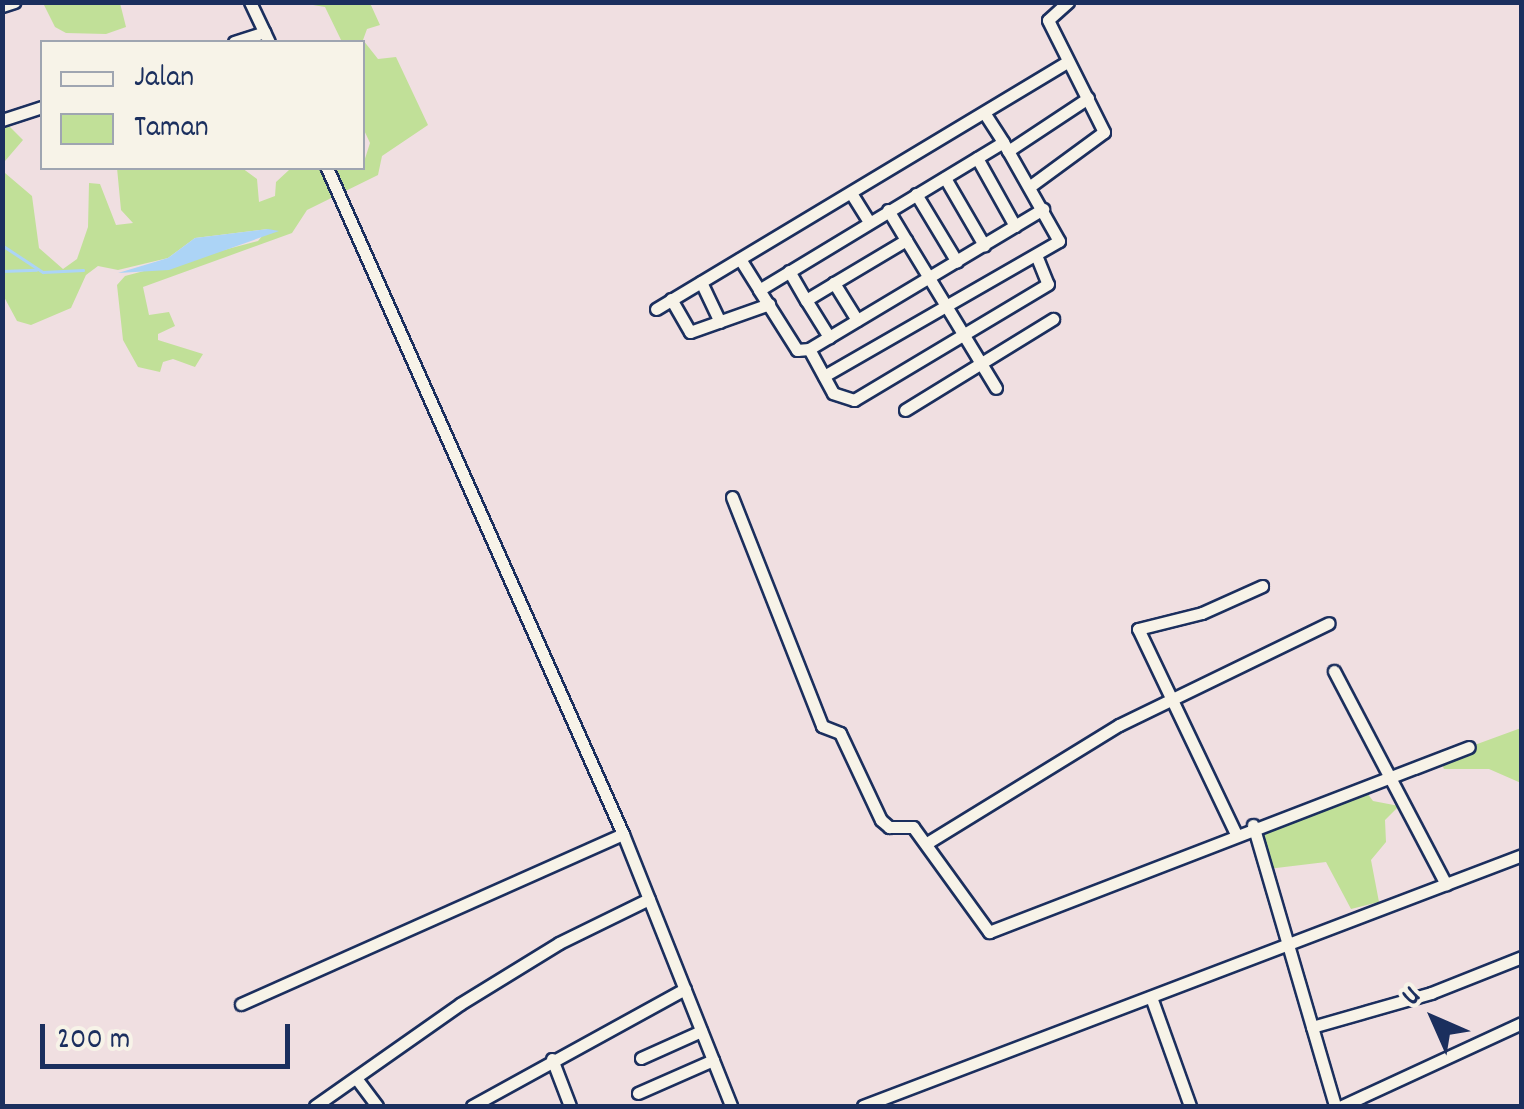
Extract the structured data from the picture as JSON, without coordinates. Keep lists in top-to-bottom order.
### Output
{
  "legend": ["Jalan", "Taman"],
  "scale_bar": "200 m",
  "north": "top left"
}
